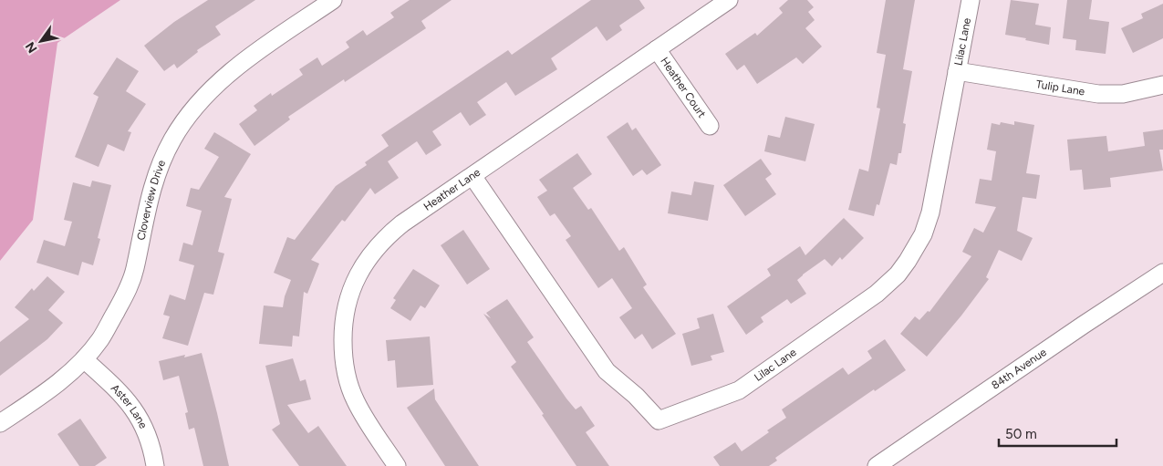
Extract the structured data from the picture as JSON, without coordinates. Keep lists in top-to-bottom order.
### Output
{
  "streets": {
    "street": [
      "Lilac Lane",
      "Heather Court",
      "Tulip Lane",
      "Heather Lane",
      "Cloverview Drive",
      "84th Avenue",
      "Aster Lane"
    ]
  },
  "crossings": [
    ["Lilac Lane", "Tulip Lane"],
    ["Lilac Lane", "Heather Lane"],
    ["Heather Court", "Heather Lane"],
    ["Cloverview Drive", "Aster Lane"]
  ],
  "scale_bar": "50 m",
  "north": "bottom left"
}
